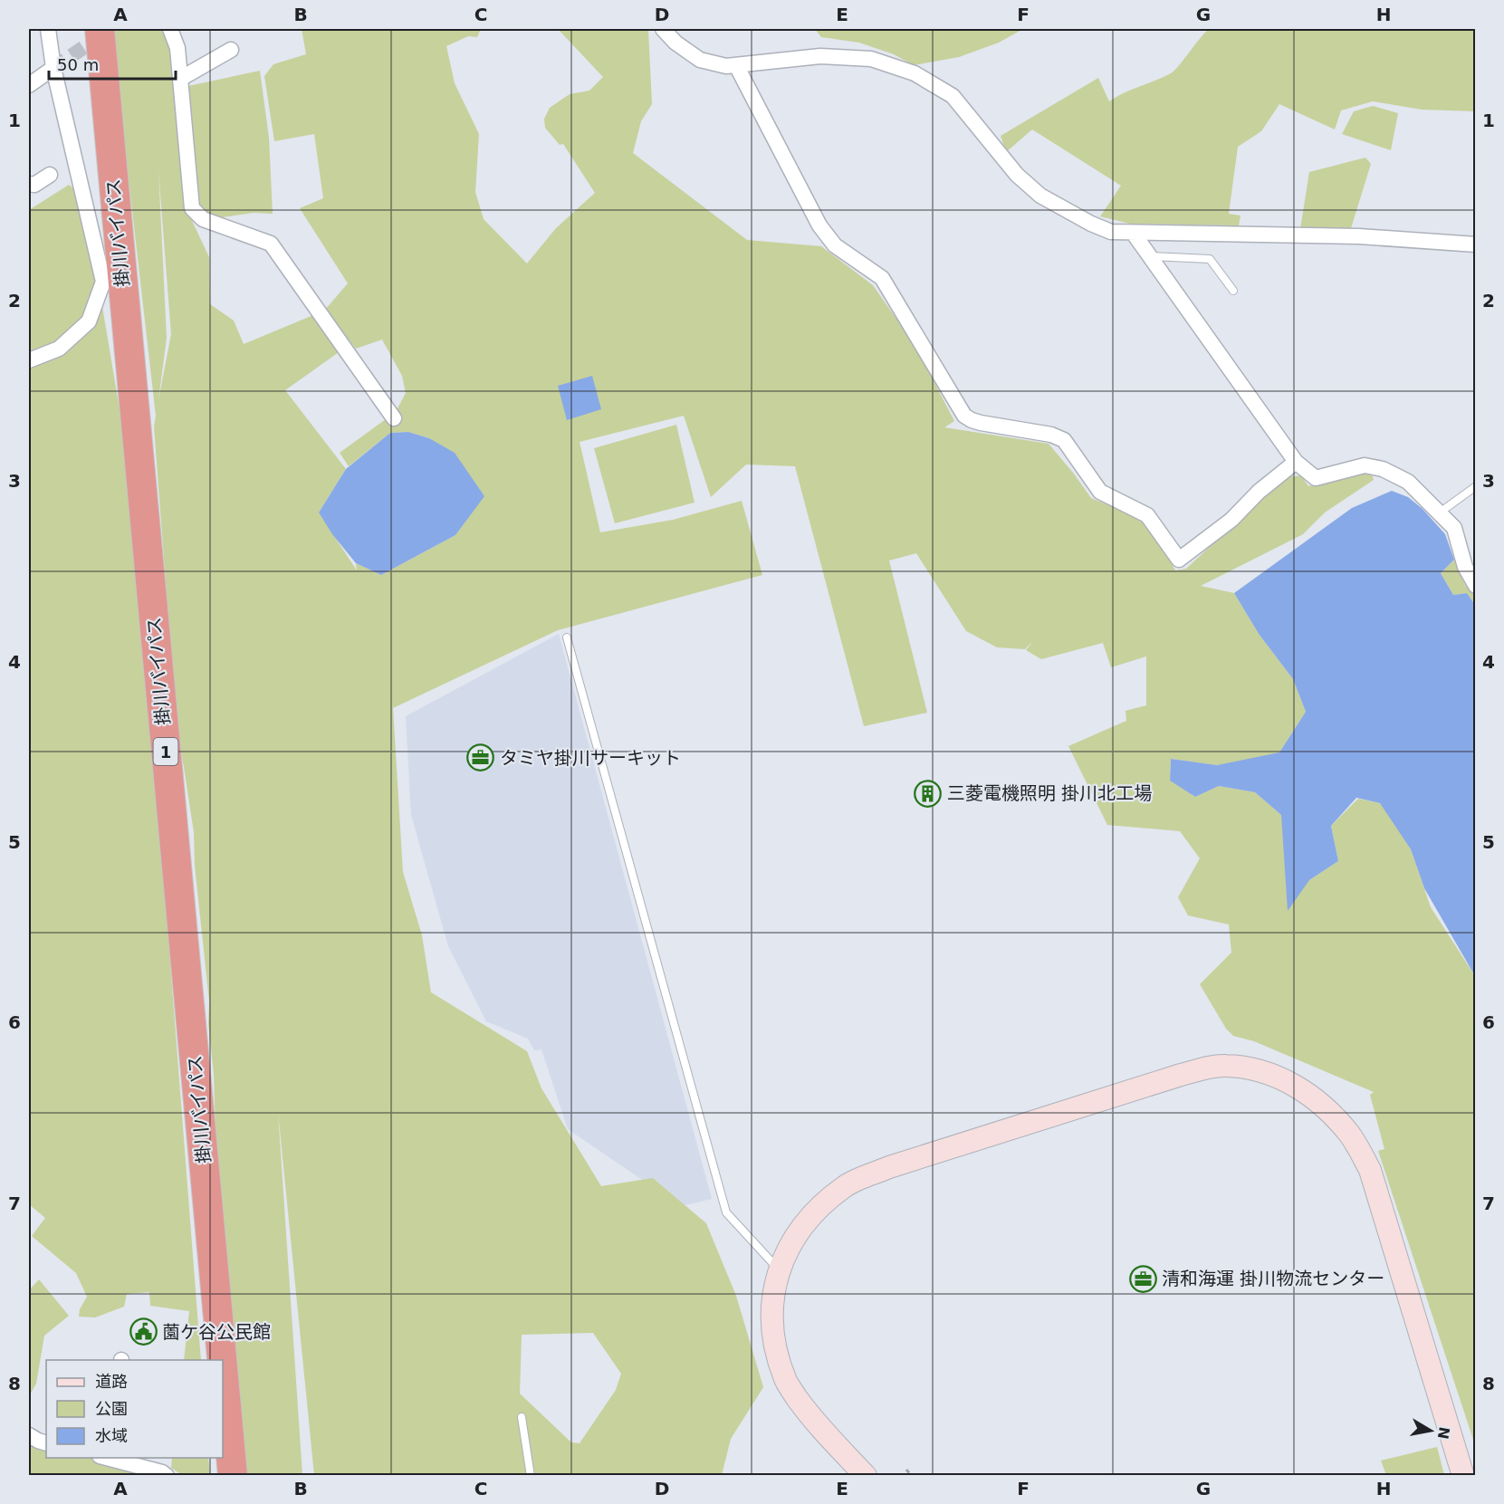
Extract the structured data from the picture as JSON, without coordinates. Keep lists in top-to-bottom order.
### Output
{
  "streets": {
    "highway": ["掛川バイパス", "1"]
  },
  "places": {
    "office": ["タミヤ掛川サーキット", "清和海運 掛川物流センター"],
    "building": ["三菱電機照明 掛川北工場"],
    "public building": ["薗ケ谷公民館"]
  },
  "legend": ["道路", "公園", "水域"],
  "scale_bar": "50 m",
  "north": "right",
  "grid": {
    "columns": [
      "A",
      "B",
      "C",
      "D",
      "E",
      "F",
      "G",
      "H"
    ],
    "rows": [
      "1",
      "2",
      "3",
      "4",
      "5",
      "6",
      "7",
      "8"
    ]
  }
}
